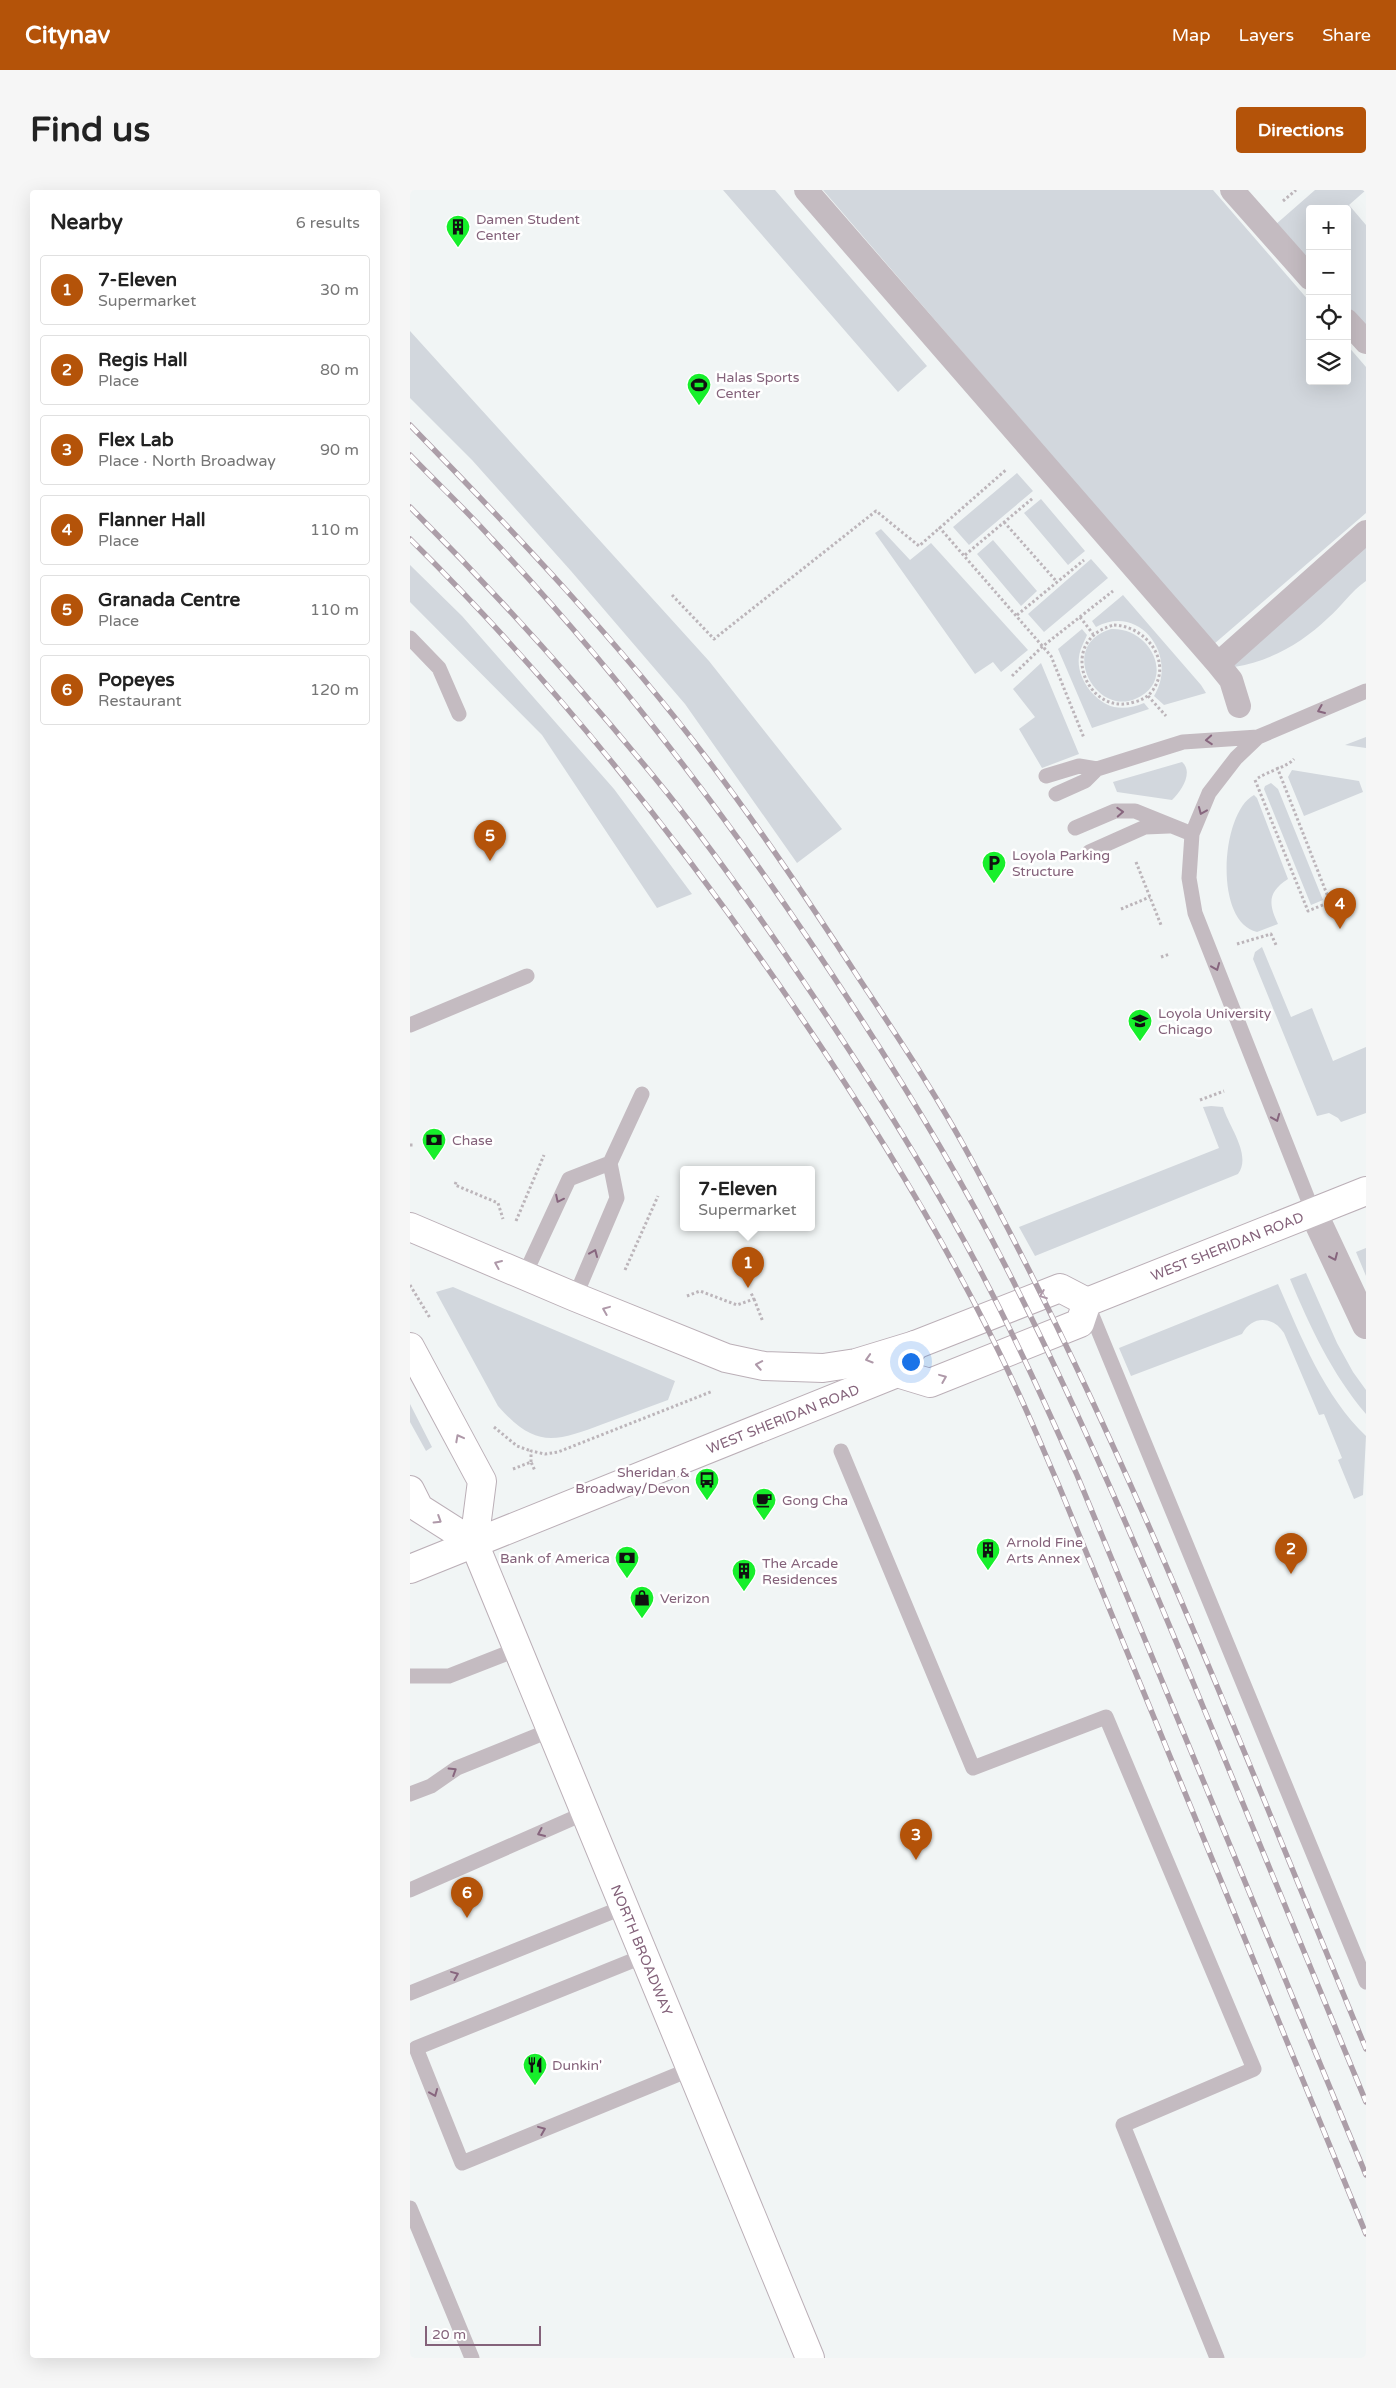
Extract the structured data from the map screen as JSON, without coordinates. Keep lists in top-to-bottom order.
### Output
{
  "streets": {
    "main road": ["WEST SHERIDAN ROAD", "NORTH BROADWAY"]
  },
  "crossings": [
    ["WEST SHERIDAN ROAD", "NORTH BROADWAY"]
  ],
  "places": {
    "building": ["Damen Student Center", "Arnold Fine Arts Annex", "The Arcade Residences"],
    "sports": ["Halas Sports Center"],
    "parking": ["Loyola Parking Structure"],
    "school or university": ["Loyola University Chicago"],
    "bank": ["Chase", "Bank of America"],
    "bus stop": ["Sheridan & Broadway/Devon"],
    "cafe": ["Gong Cha"],
    "shop": ["Verizon"],
    "restaurant": ["Dunkin'"]
  },
  "scale_bar": "20 m",
  "page": {
    "header": "Citynav",
    "nav": ["Map", "Layers", "Share"],
    "buttons": "Directions",
    "title": "Find us",
    "heading": ["Nearby", "6 results"],
    "map_buttons": ["+", "−"],
    "list": [
      {
        "mark": "1",
        "name": "7-Eleven",
        "note": "Supermarket",
        "value": "30 m"
      },
      {
        "mark": "2",
        "name": "Regis Hall",
        "note": "Place",
        "value": "80 m"
      },
      {
        "mark": "3",
        "name": "Flex Lab",
        "note": "Place · North Broadway",
        "value": "90 m"
      },
      {
        "mark": "4",
        "name": "Flanner Hall",
        "note": "Place",
        "value": "110 m"
      },
      {
        "mark": "5",
        "name": "Granada Centre",
        "note": "Place",
        "value": "110 m"
      },
      {
        "mark": "6",
        "name": "Popeyes",
        "note": "Restaurant",
        "value": "120 m"
      }
    ],
    "pins": [
      "5",
      "4",
      "1",
      "2",
      "3",
      "6"
    ],
    "popup": ["7-Eleven", "Supermarket"],
    "scale": "20 m"
  }
}
